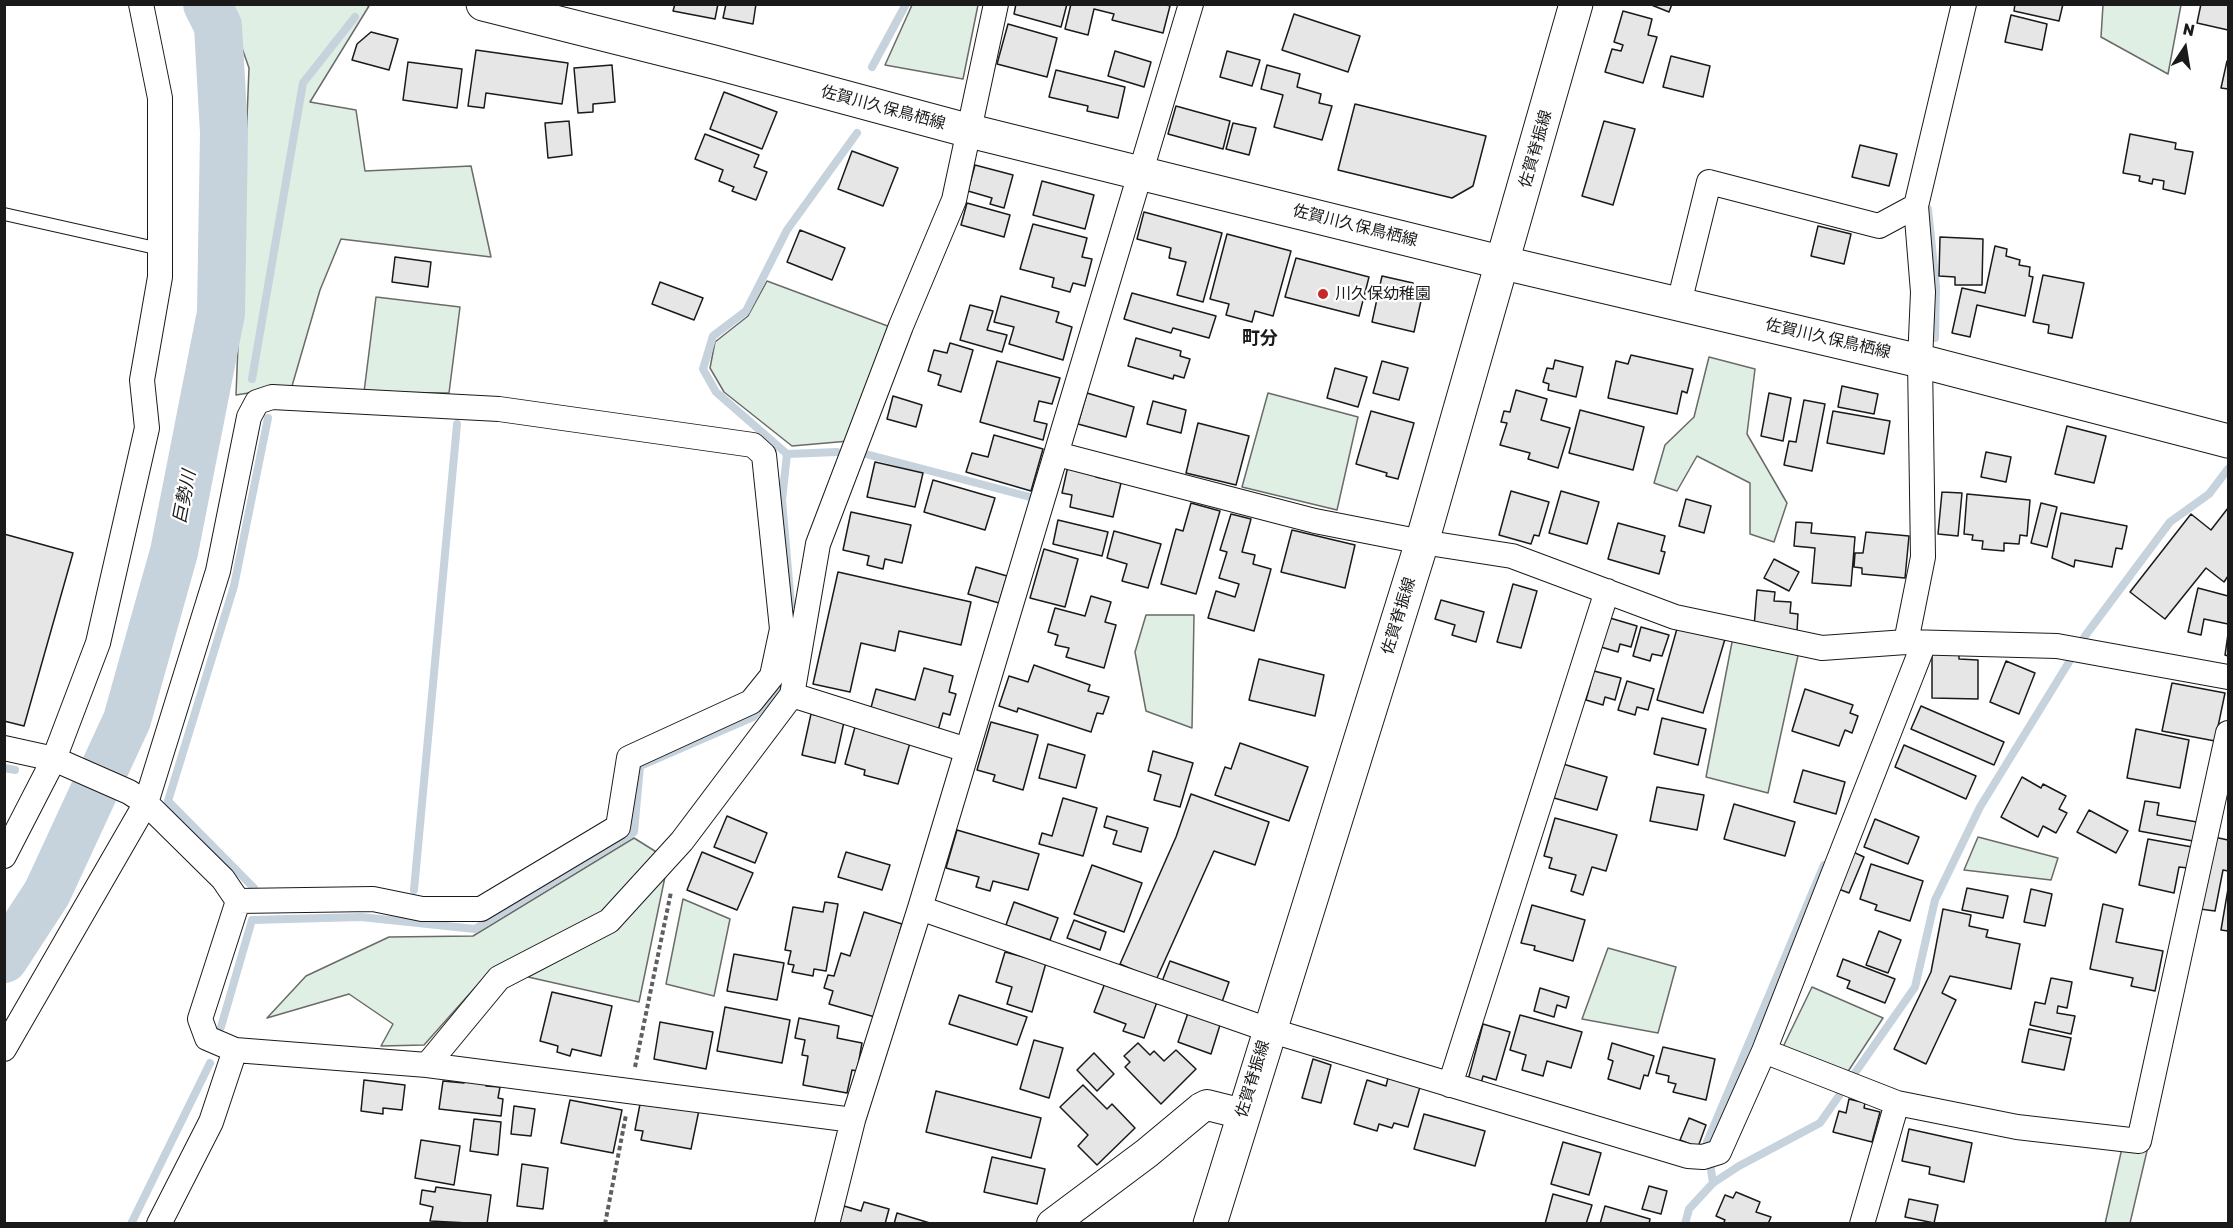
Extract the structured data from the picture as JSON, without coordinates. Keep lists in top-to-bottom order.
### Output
{
  "streets": {
    "main road": ["佐賀川久保鳥栖線", "佐賀脊振線"]
  },
  "crossings": [
    ["佐賀川久保鳥栖線", "佐賀脊振線"]
  ],
  "districts": ["町分"],
  "water": ["巨勢川"],
  "places": ["川久保幼稚園"],
  "north": "top"
}
